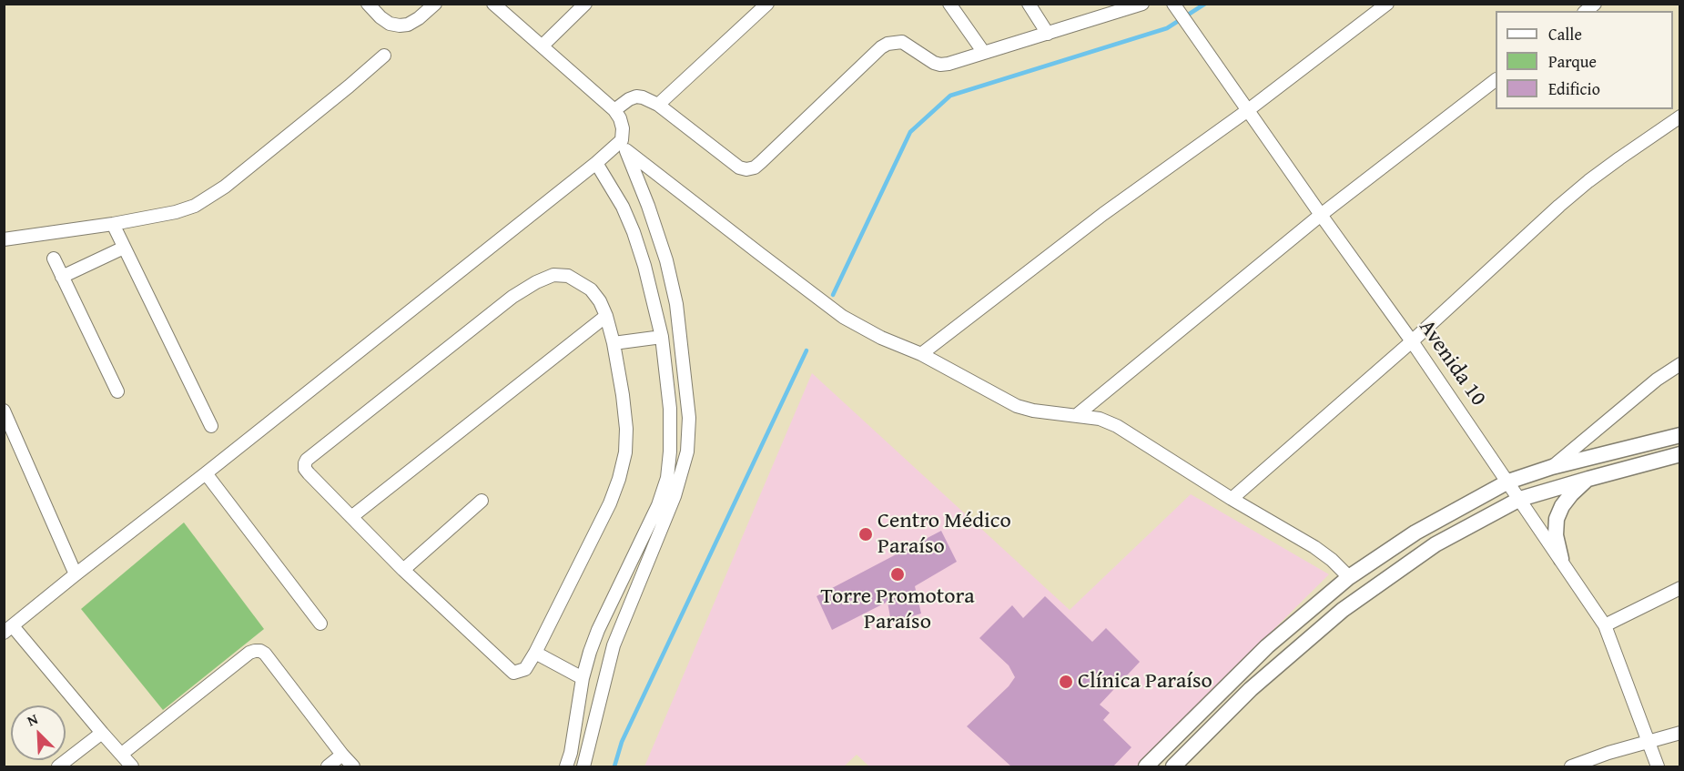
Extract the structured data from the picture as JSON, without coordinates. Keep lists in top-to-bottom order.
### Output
{
  "streets": {
    "street": ["Avenida 10"]
  },
  "places": ["Centro Médico Paraíso", "Torre Promotora Paraíso", "Clínica Paraíso"],
  "legend": ["Calle", "Parque", "Edificio"],
  "north": "top left"
}
